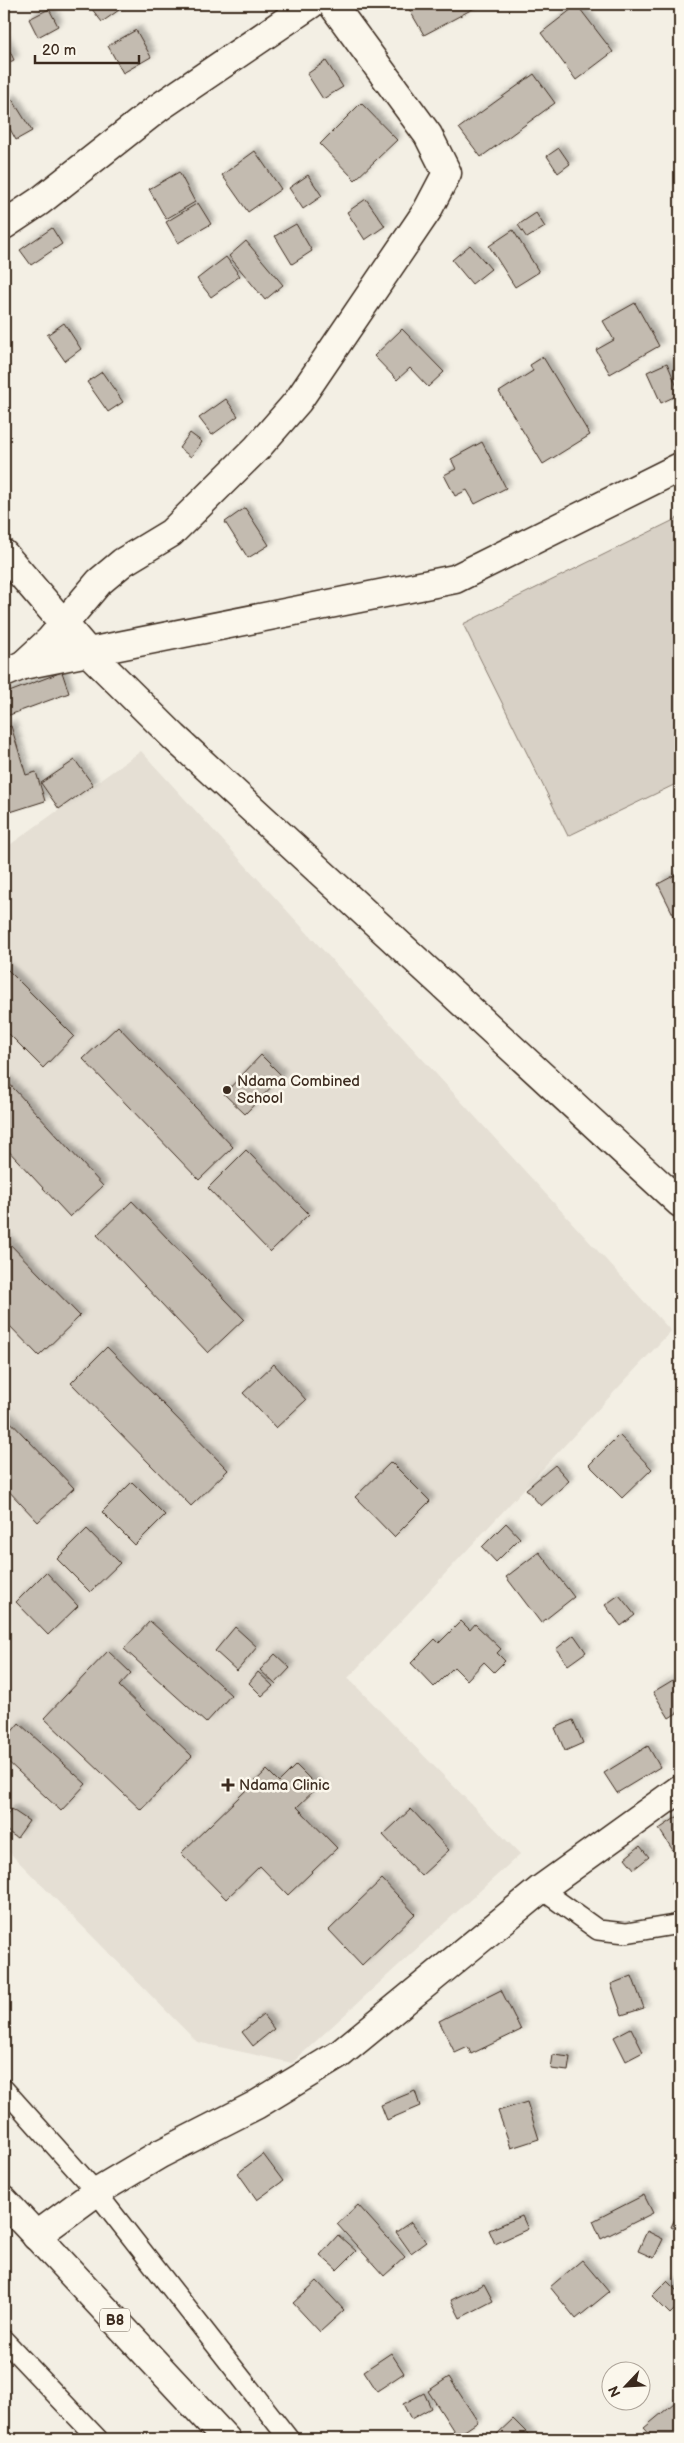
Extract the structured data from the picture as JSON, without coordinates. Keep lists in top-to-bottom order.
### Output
{
  "streets": {
    "main road": ["B8"]
  },
  "places": {
    "other": ["Ndama Combined School"],
    "health": ["Ndama Clinic"]
  },
  "scale_bar": "20 m",
  "north": "bottom left"
}
